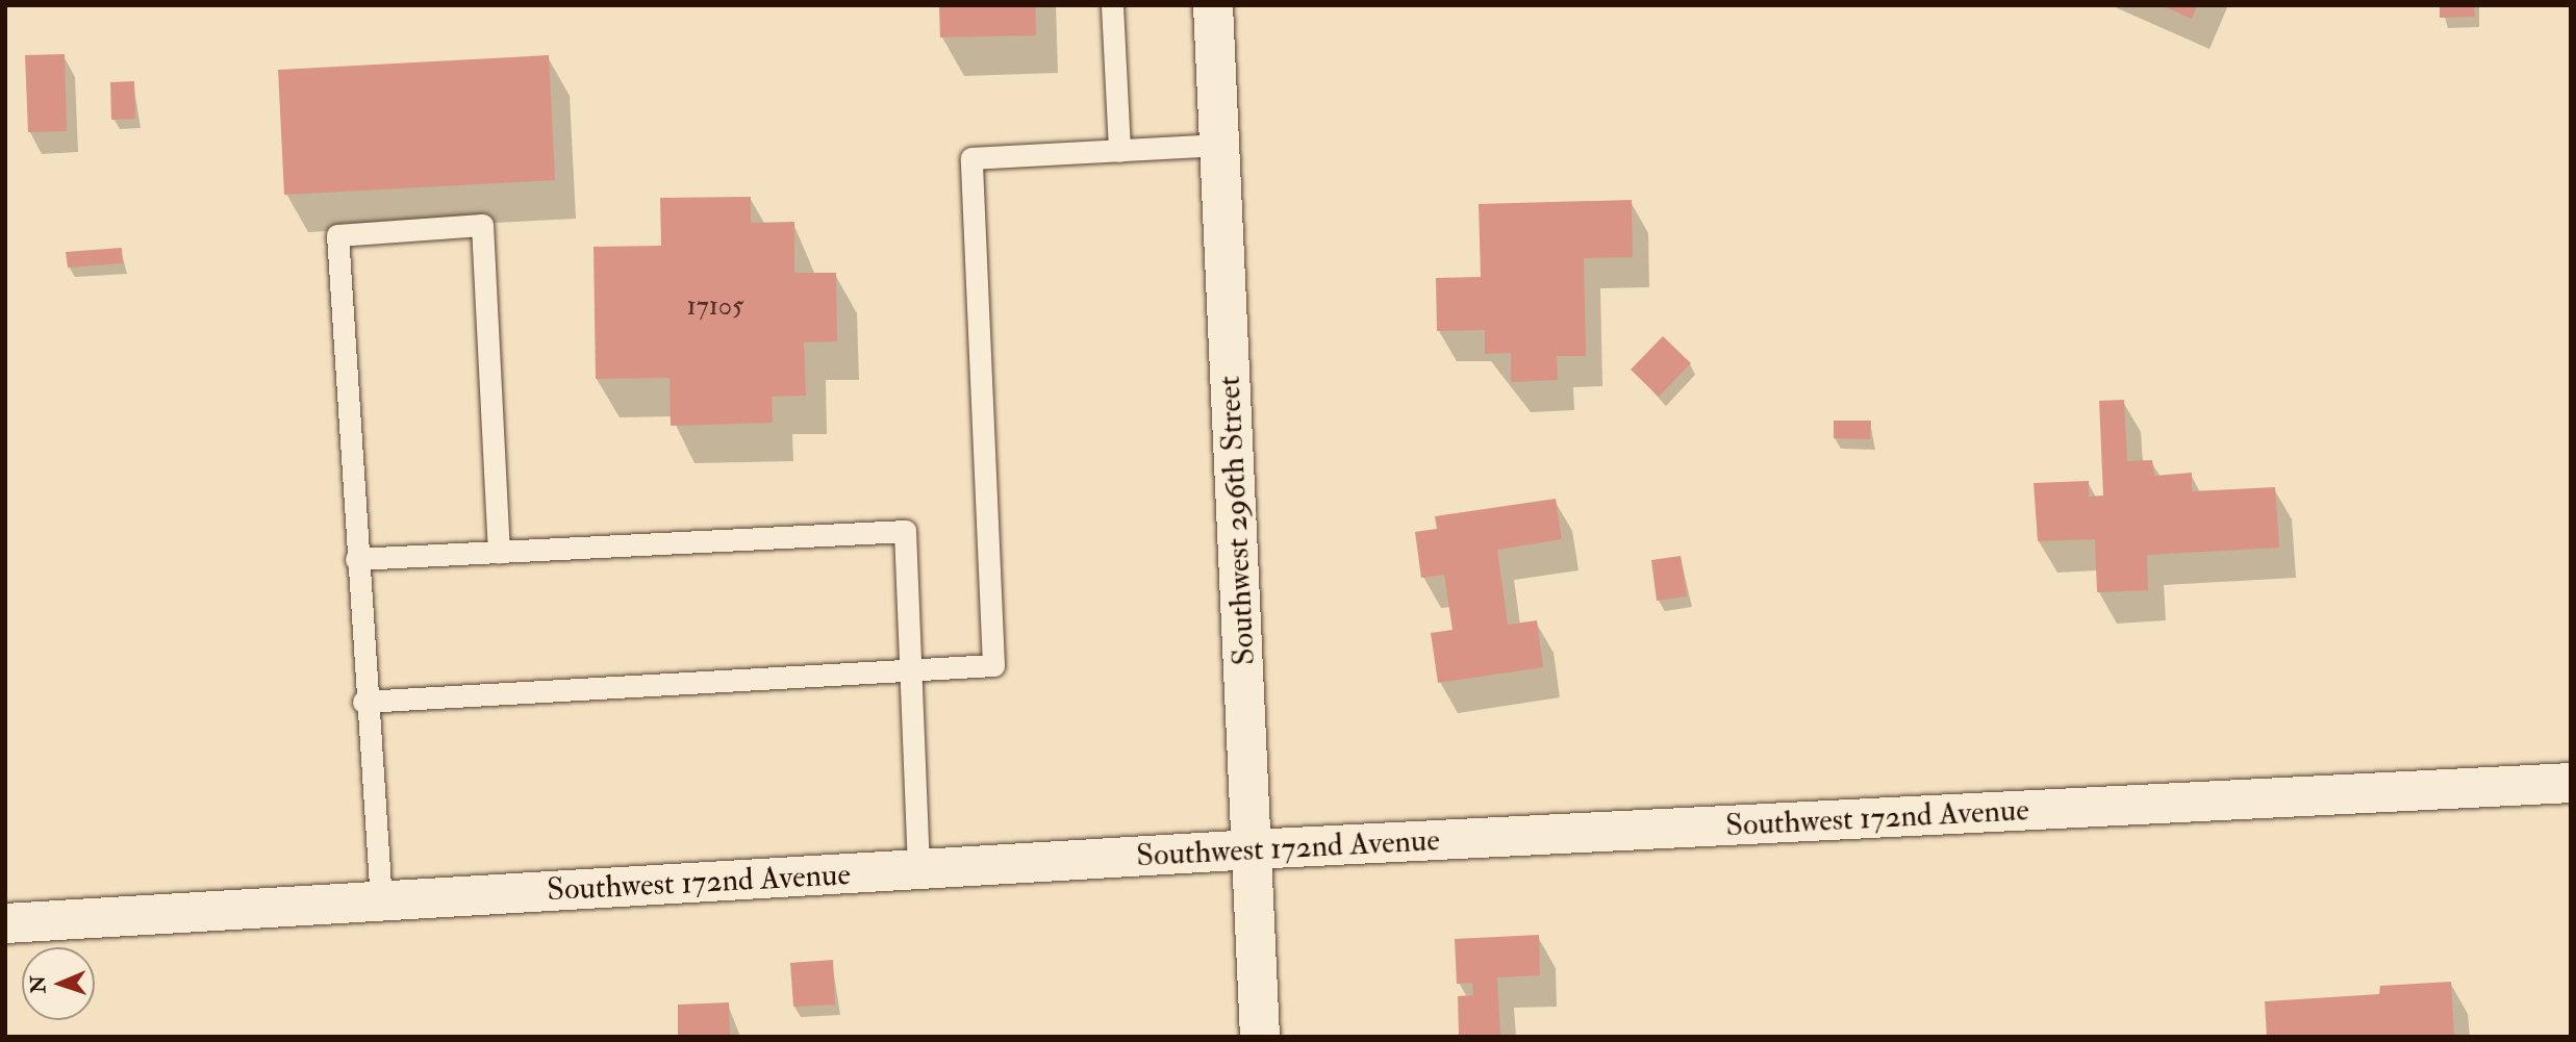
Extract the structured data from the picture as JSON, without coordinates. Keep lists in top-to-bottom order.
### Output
{
  "streets": {
    "street": ["Southwest 296th Street", "Southwest 172nd Avenue"]
  },
  "crossings": [
    ["Southwest 296th Street", "Southwest 172nd Avenue"]
  ],
  "house_numbers": ["17105"],
  "north": "left"
}
